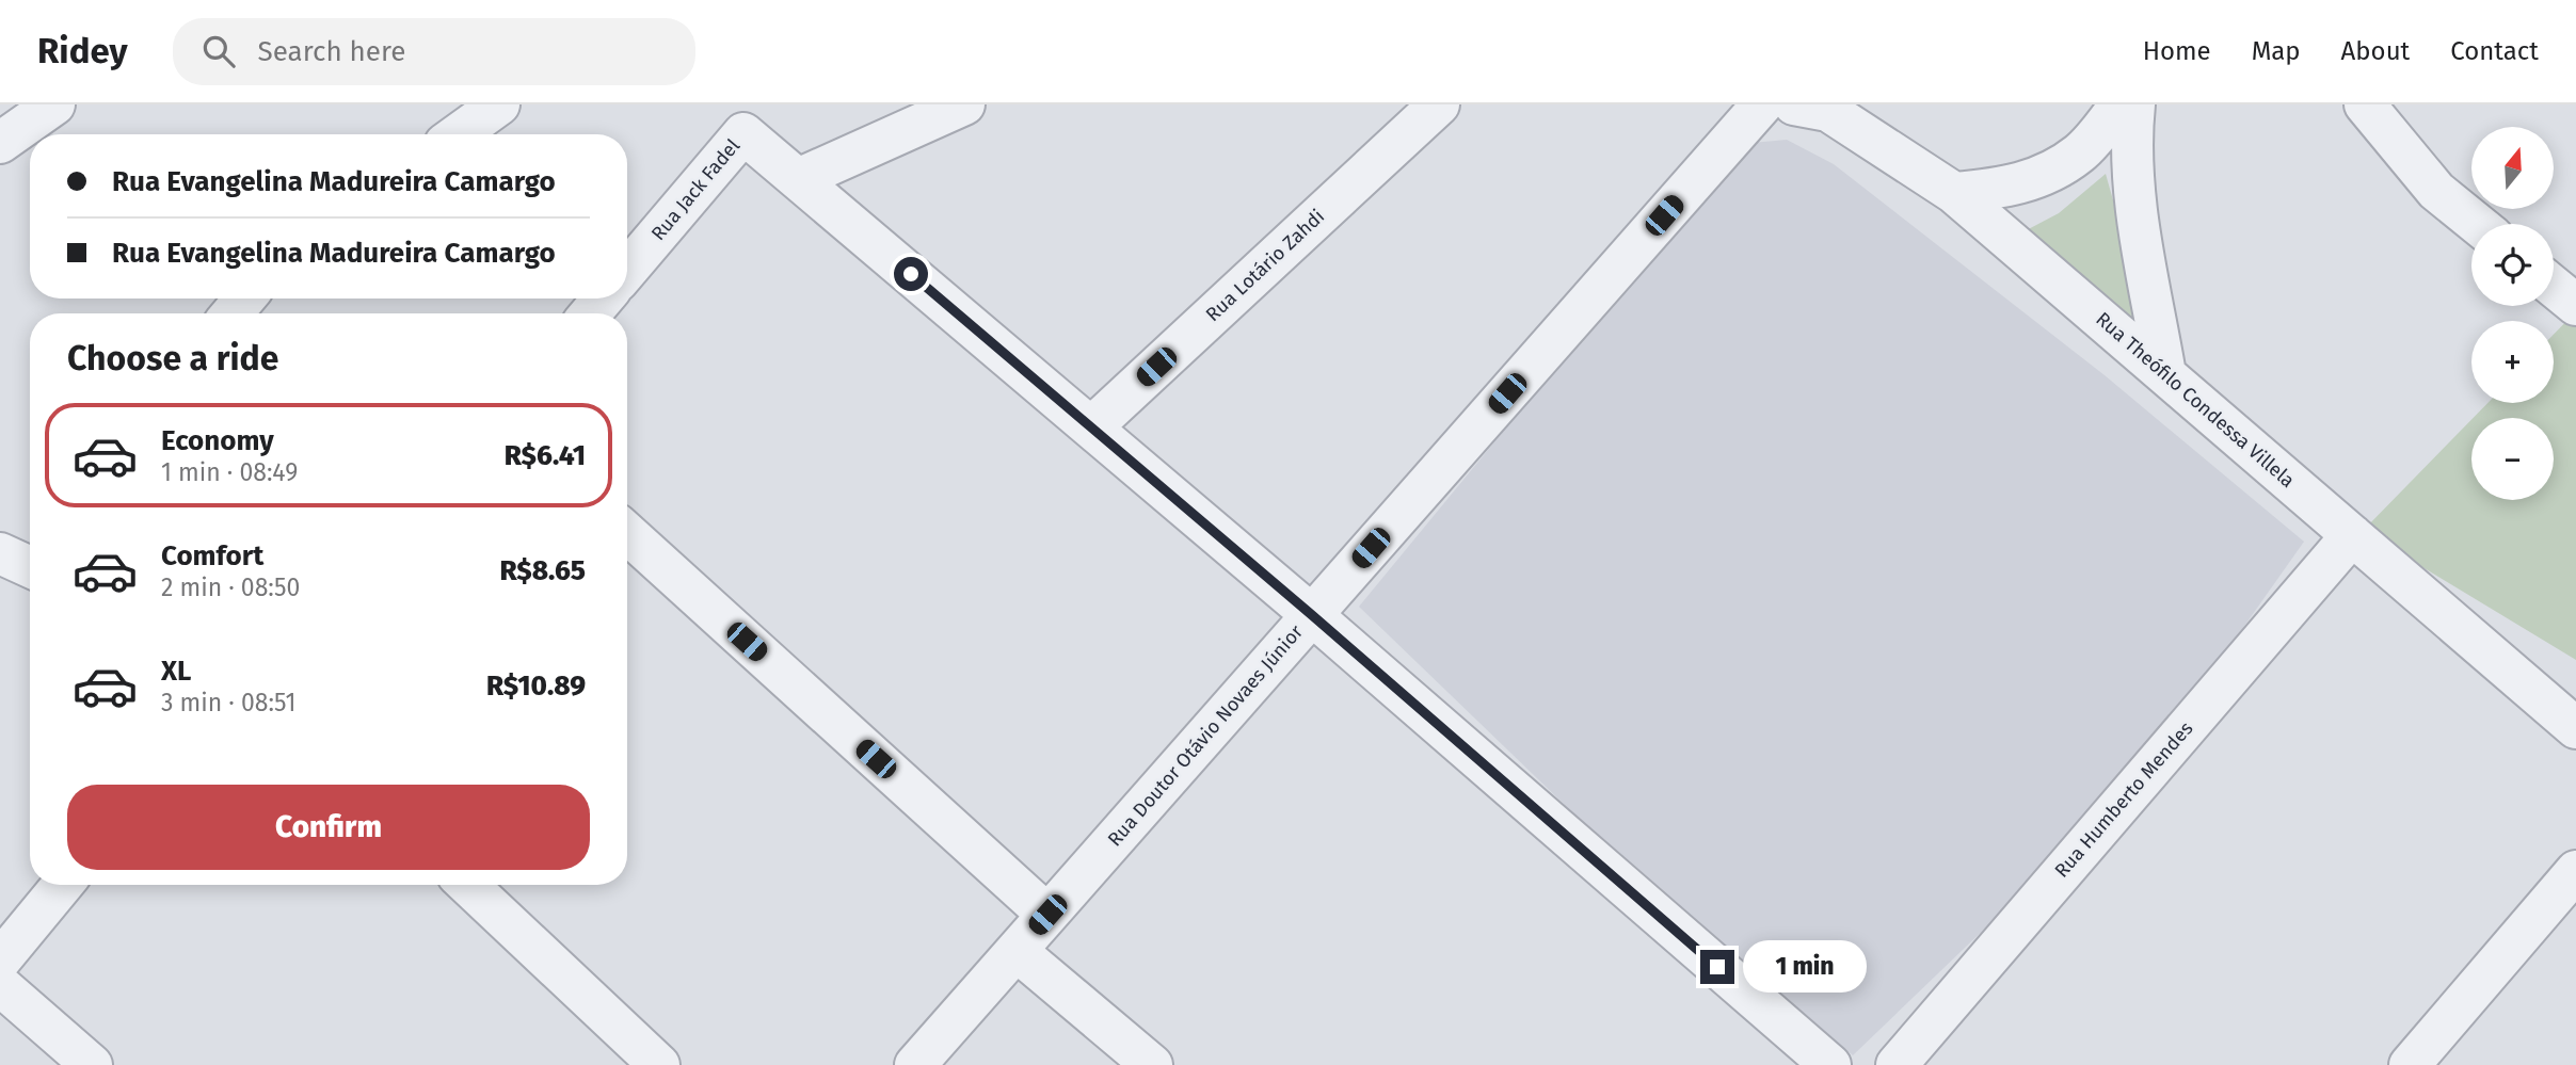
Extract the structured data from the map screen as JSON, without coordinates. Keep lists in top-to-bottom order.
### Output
{
  "streets": {
    "street": [
      "Rua Jack Fadel",
      "Rua Lotário Zahdi",
      "Rua Theófilo Condessa Villela",
      "Rua Doutor Otávio Novaes Júnior",
      "Rua Humberto Mendes"
    ]
  },
  "crossings": [
    ["Rua Theófilo Condessa Villela", "Rua Humberto Mendes"]
  ],
  "north": "top",
  "page": {
    "header": "Ridey",
    "search": "Search here",
    "nav": [
      "Home",
      "Map",
      "About",
      "Contact"
    ],
    "map_buttons": ["+", "−"],
    "banner": ["Rua Evangelina Madureira Camargo", "Rua Evangelina Madureira Camargo"],
    "heading": "Choose a ride",
    "list": [
      {
        "name": "Economy",
        "note": "1 min · 08:49",
        "value": "R$6.41"
      },
      {
        "name": "Comfort",
        "note": "2 min · 08:50",
        "value": "R$8.65"
      },
      {
        "name": "XL",
        "note": "3 min · 08:51",
        "value": "R$10.89"
      }
    ],
    "buttons": "Confirm",
    "bubble": "1 min"
  }
}
